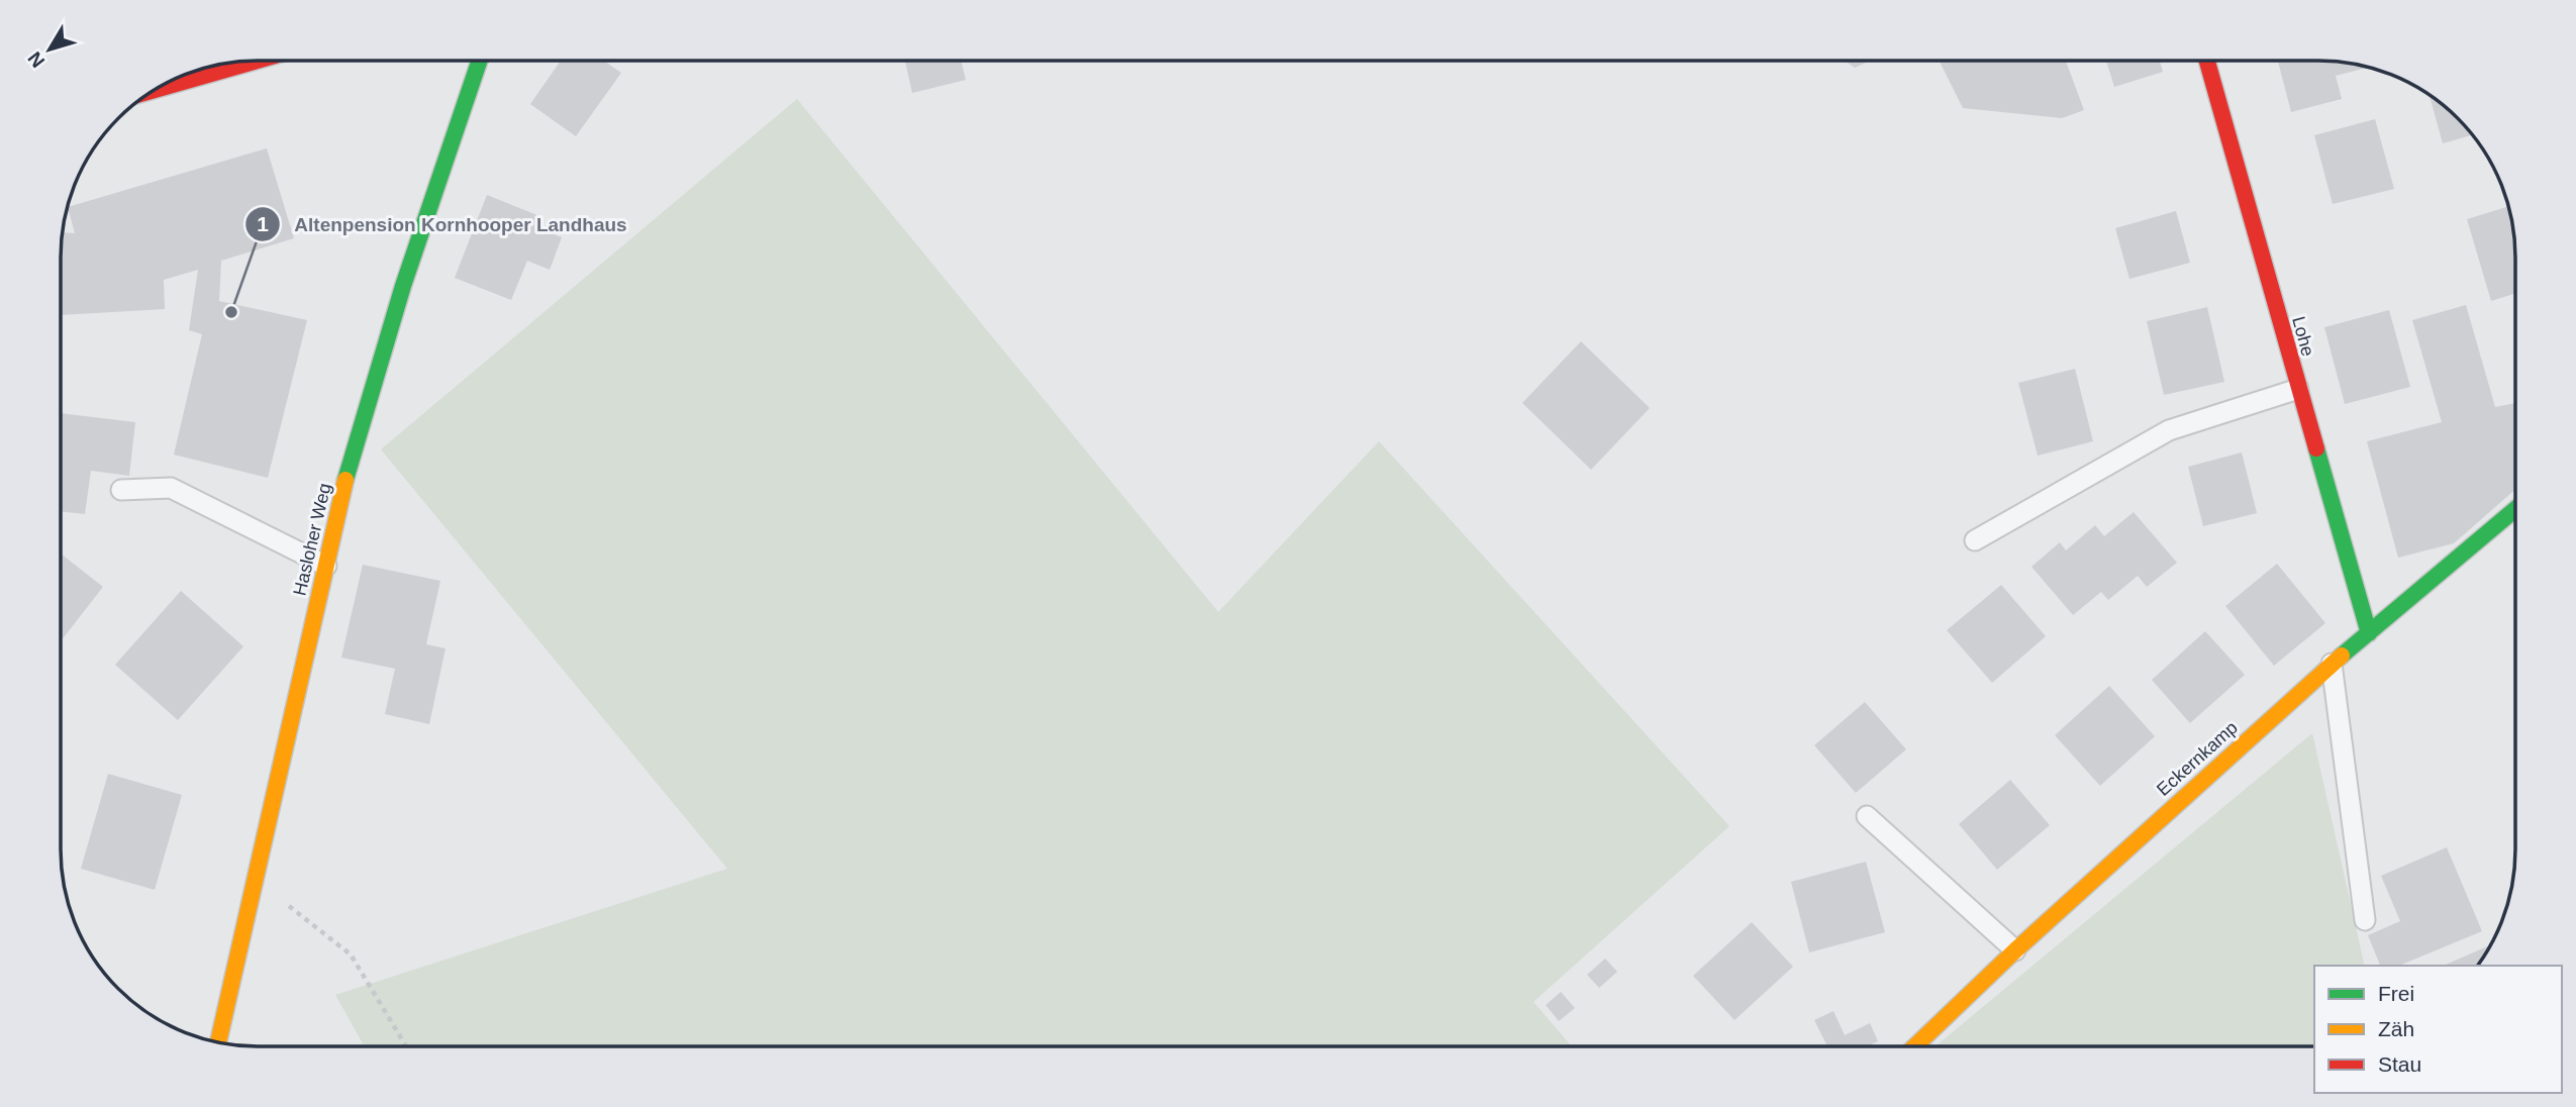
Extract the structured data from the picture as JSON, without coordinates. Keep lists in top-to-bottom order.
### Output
{
  "streets": {
    "street": ["Lohe", "Hasloher Weg", "Eckernkamp"]
  },
  "crossings": [
    ["Lohe", "Eckernkamp"]
  ],
  "places": ["Altenpension Kornhooper Landhaus"],
  "legend": ["Frei", "Zäh", "Stau"],
  "north": "bottom left"
}
